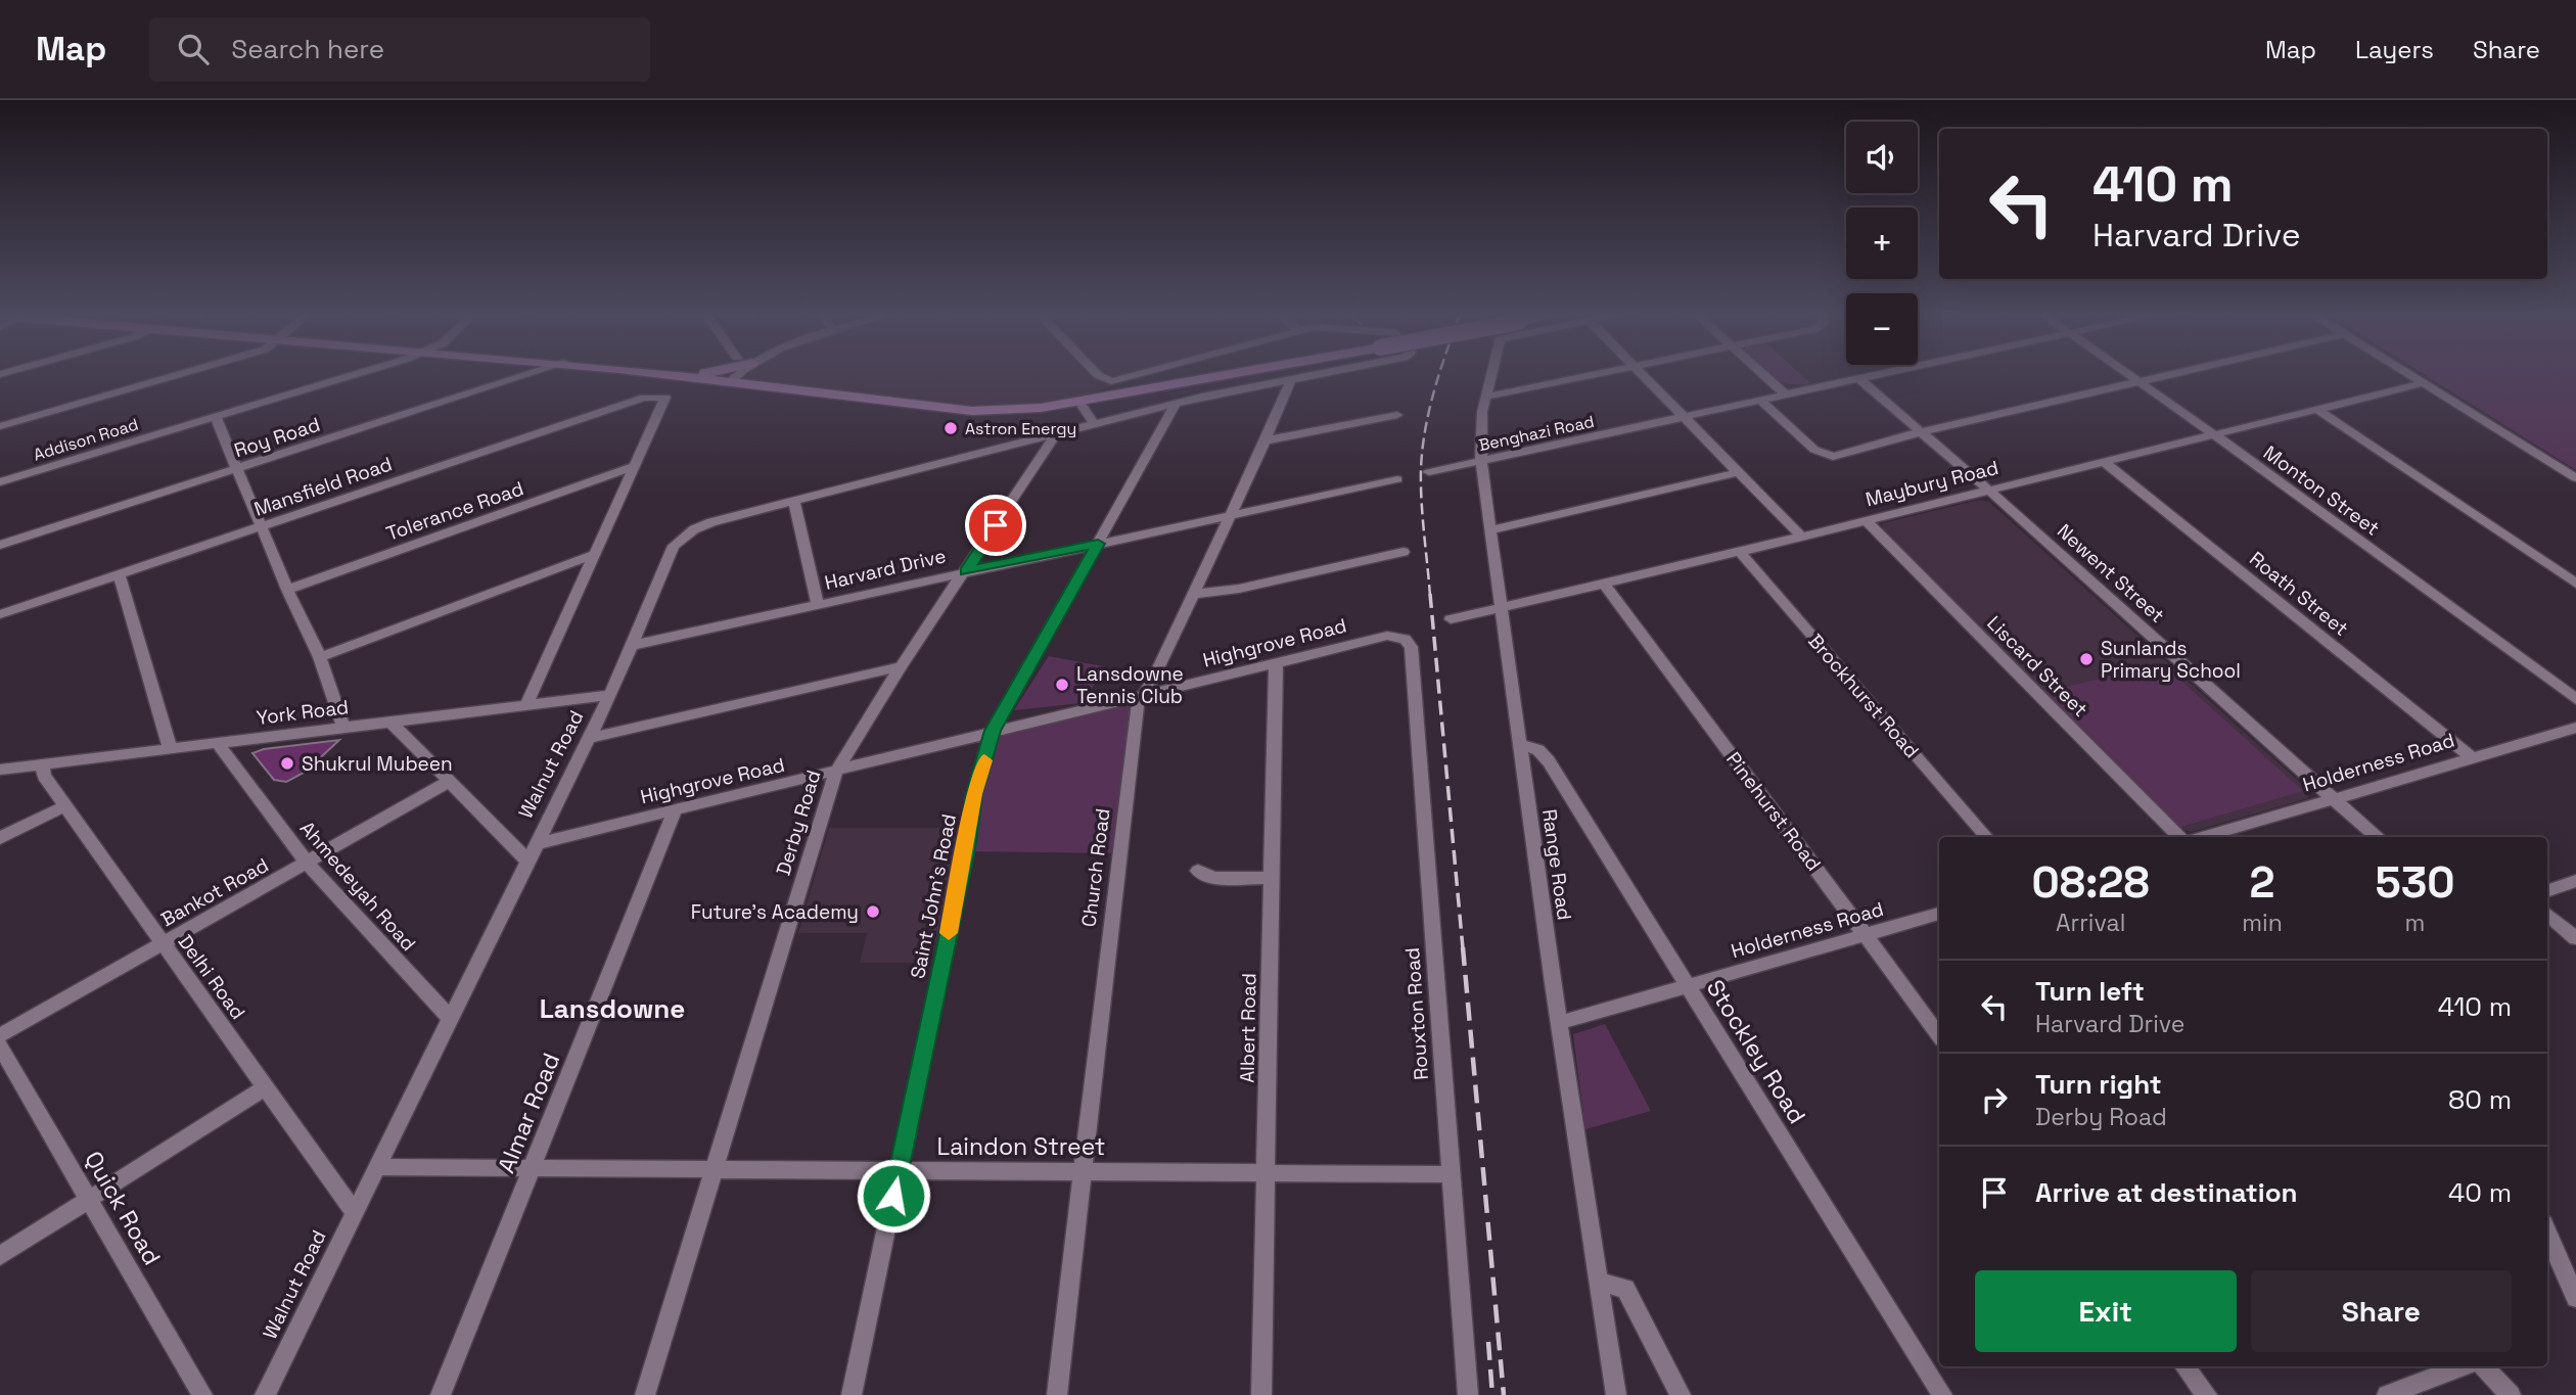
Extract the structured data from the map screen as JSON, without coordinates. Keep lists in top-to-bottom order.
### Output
{
  "streets": {
    "street": [
      "Benghazi Road",
      "Roy Road",
      "Addison Road",
      "Maybury Road",
      "Mansfield Road",
      "Monton Street",
      "Tolerance Road",
      "Harvard Drive",
      "Newent Street",
      "Roath Street",
      "Highgrove Road",
      "Liscard Street",
      "Brockhurst Road",
      "York Road",
      "Holderness Road",
      "Walnut Road",
      "Pinehurst Road",
      "Derby Road",
      "Range Road",
      "Church Road",
      "Ahmedeyah Road",
      "Bankot Road",
      "Saint John's Road",
      "Delhi Road",
      "Rouxton Road",
      "Albert Road",
      "Stockley Road",
      "Almar Road",
      "Laindon Street",
      "Quick Road"
    ]
  },
  "crossings": [
    ["Benghazi Road", "Newent Street"],
    ["Benghazi Road", "Range Road"],
    ["Maybury Road", "Monton Street"],
    ["Maybury Road", "Newent Street"],
    ["Maybury Road", "Roath Street"],
    ["Maybury Road", "Liscard Street"],
    ["Maybury Road", "Brockhurst Road"],
    ["Maybury Road", "Pinehurst Road"],
    ["Maybury Road", "Range Road"],
    ["Mansfield Road", "Tolerance Road"],
    ["Harvard Drive", "Walnut Road"],
    ["Harvard Drive", "Derby Road"],
    ["Harvard Drive", "Church Road"],
    ["Harvard Drive", "Saint John's Road"],
    ["Newent Street", "Holderness Road"],
    ["Roath Street", "Holderness Road"],
    ["Highgrove Road", "Walnut Road"],
    ["Highgrove Road", "Derby Road"],
    ["Highgrove Road", "Church Road"],
    ["Highgrove Road", "Saint John's Road"],
    ["Highgrove Road", "Rouxton Road"],
    ["Highgrove Road", "Albert Road"],
    ["Highgrove Road", "Almar Road"],
    ["York Road", "Walnut Road"],
    ["York Road", "Ahmedeyah Road"],
    ["York Road", "Delhi Road"],
    ["Holderness Road", "Pinehurst Road"],
    ["Holderness Road", "Range Road"],
    ["Holderness Road", "Stockley Road"],
    ["Walnut Road", "Derby Road"],
    ["Walnut Road", "Church Road"],
    ["Walnut Road", "Ahmedeyah Road"],
    ["Walnut Road", "Saint John's Road"],
    ["Walnut Road", "Delhi Road"],
    ["Walnut Road", "Laindon Street"],
    ["Derby Road", "Laindon Street"],
    ["Range Road", "Stockley Road"],
    ["Church Road", "Laindon Street"],
    ["Ahmedeyah Road", "Bankot Road"],
    ["Bankot Road", "Delhi Road"],
    ["Saint John's Road", "Laindon Street"],
    ["Rouxton Road", "Laindon Street"],
    ["Albert Road", "Laindon Street"],
    ["Almar Road", "Laindon Street"]
  ],
  "districts": ["Lansdowne"],
  "places": [
    "Astron Energy",
    "Sunlands Primary School",
    "Lansdowne Tennis Club",
    "Shukrul Mubeen",
    "Future's Academy"
  ],
  "page": {
    "header": "Map",
    "search": "Search here",
    "nav": ["Map", "Layers", "Share"],
    "map_buttons": ["+", "−"],
    "turn": ["410 m", "Harvard Drive"],
    "eta": [
      "08:28",
      "Arrival",
      "2",
      "min",
      "530",
      "m"
    ],
    "list": [
      {
        "name": "Turn left",
        "note": "Harvard Drive",
        "value": "410 m"
      },
      {
        "name": "Turn right",
        "note": "Derby Road",
        "value": "80 m"
      },
      {
        "name": "Arrive at destination",
        "value": "40 m"
      }
    ],
    "buttons": ["Exit", "Share"]
  }
}
